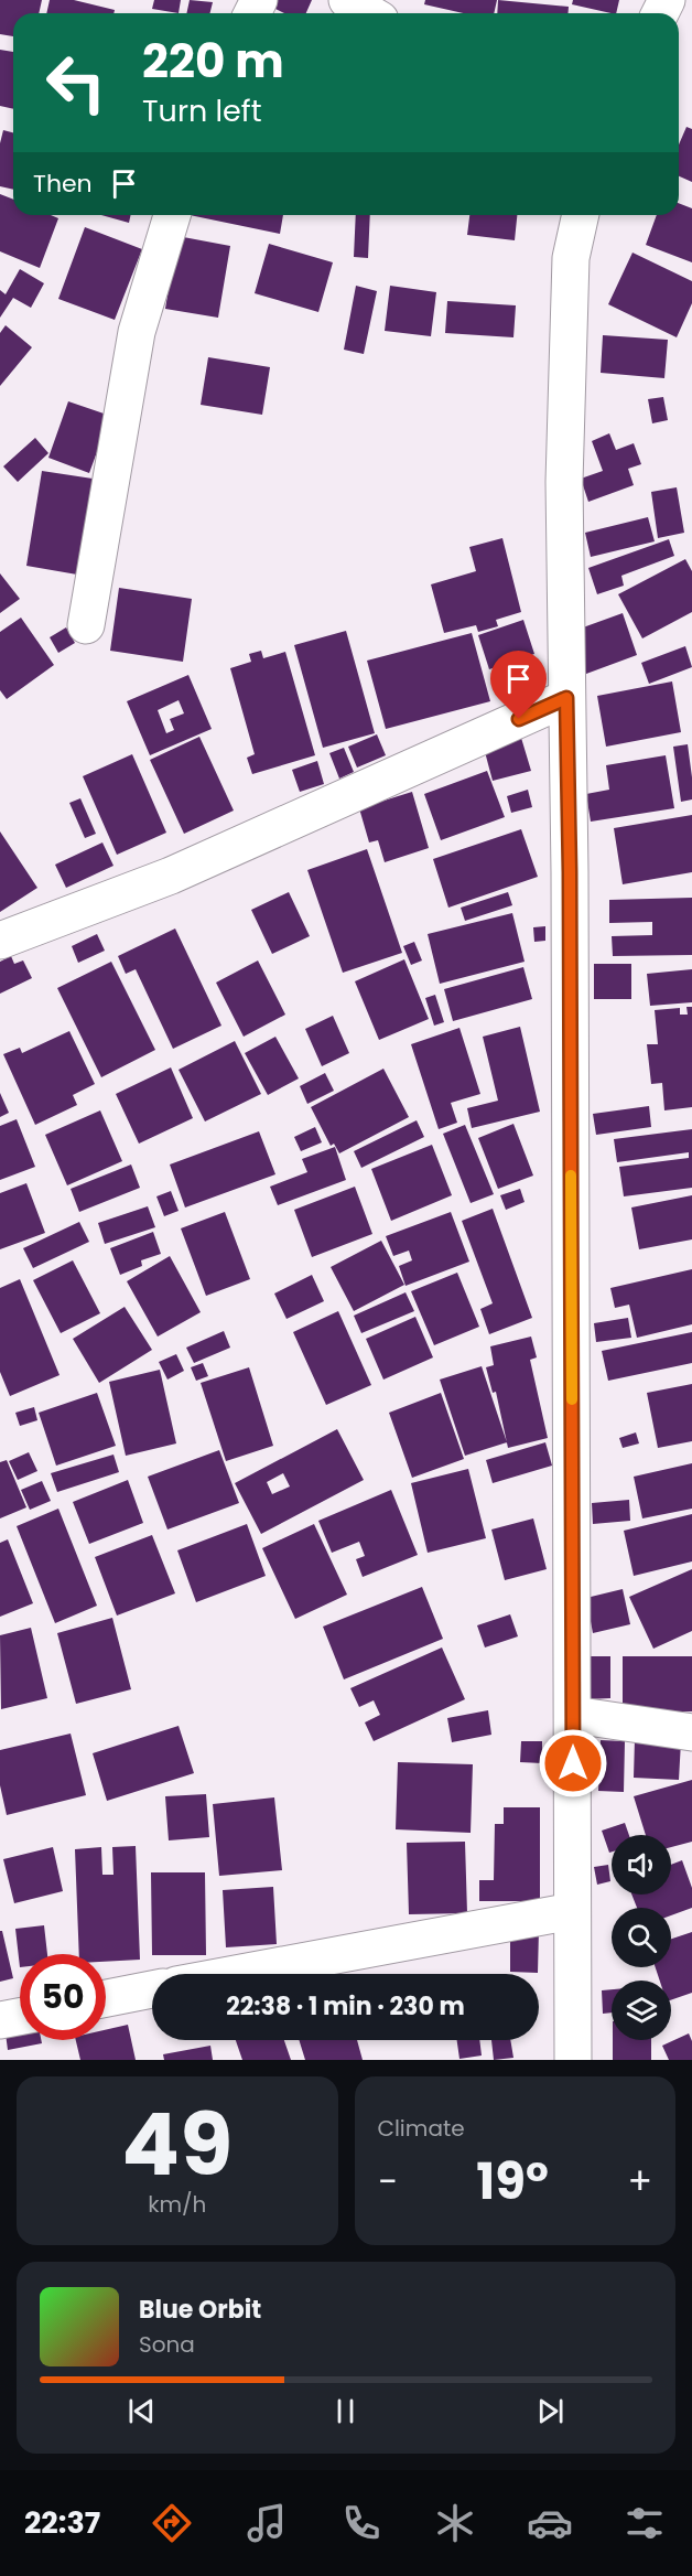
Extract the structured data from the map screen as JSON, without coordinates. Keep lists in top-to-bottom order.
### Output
{
  "page": {
    "turn": ["220 m", "Turn left"],
    "then": "Then",
    "limit": "50",
    "trip": "22:38 · 1 min · 230 m",
    "tile": [
      ["49", "km/h"],
      "Climate"
    ],
    "heat": ["−", "19°", "+"],
    "song": ["Blue Orbit", "Sona"],
    "tabs": "22:37"
  }
}
